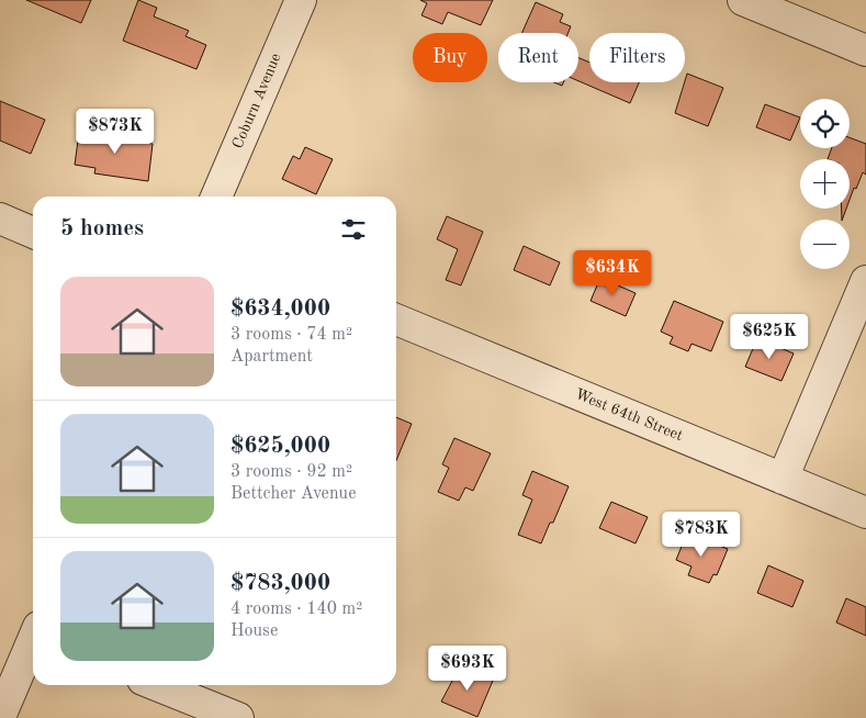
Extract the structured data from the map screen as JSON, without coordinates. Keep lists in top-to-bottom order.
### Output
{
  "streets": {
    "street": ["Coburn Avenue", "West 64th Street"]
  },
  "page": {
    "chip": ["Buy", "Rent", "Filters"],
    "map_buttons": ["+", "−"],
    "price": [
      "$873K",
      "$634K",
      "$625K",
      "$783K",
      "$693K"
    ],
    "heading": "5 homes",
    "list": [
      {
        "name": "$634,000",
        "note": "3 rooms · 74 m² · Apartment"
      },
      {
        "name": "$625,000",
        "note": "3 rooms · 92 m² · Bettcher Avenue"
      },
      {
        "name": "$783,000",
        "note": "4 rooms · 140 m² · House"
      }
    ]
  }
}
